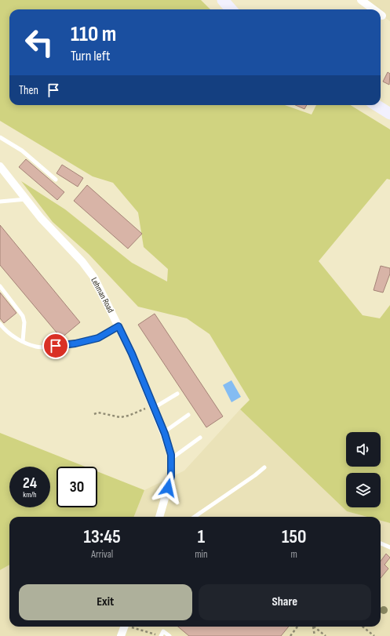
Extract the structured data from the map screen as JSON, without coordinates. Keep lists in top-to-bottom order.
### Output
{
  "streets": {
    "street": ["Lehman Road"]
  },
  "page": {
    "turn": ["110 m", "Turn left"],
    "then": "Then",
    "speed": "24 km/h",
    "limit": "30",
    "eta": [
      "13:45",
      "Arrival",
      "1",
      "min",
      "150",
      "m"
    ],
    "buttons": ["Exit", "Share"]
  }
}
